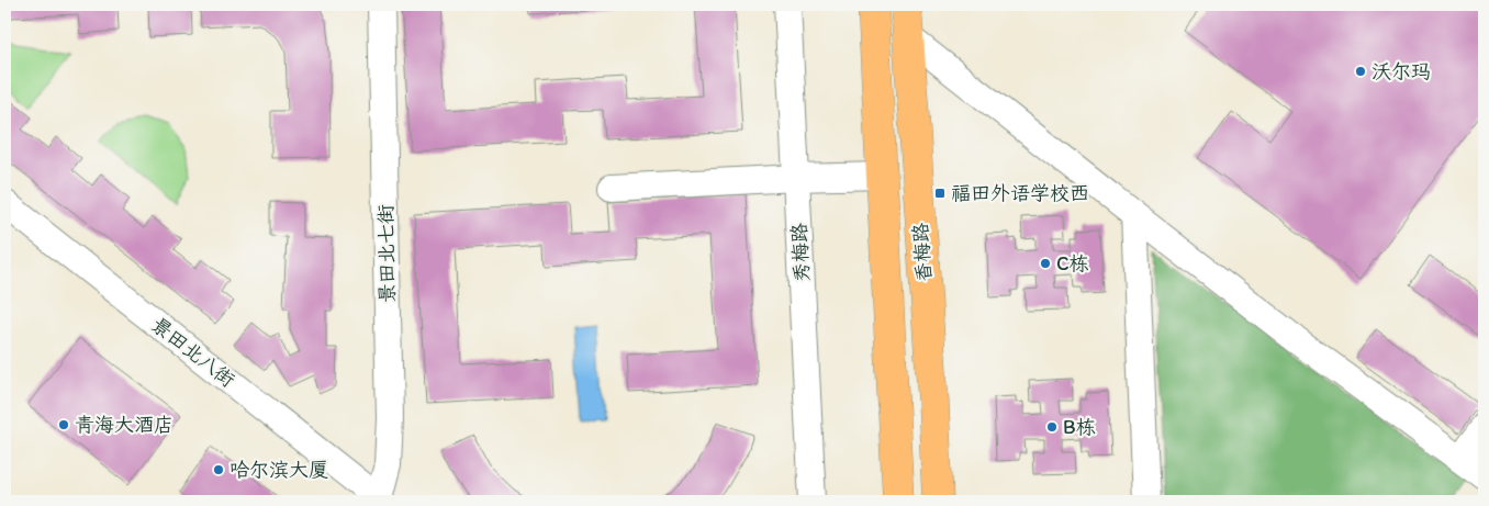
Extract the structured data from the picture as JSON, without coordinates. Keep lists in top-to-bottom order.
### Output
{
  "streets": {
    "main road": ["香梅路"],
    "street": ["秀梅路", "景田北七街", "景田北八街"]
  },
  "crossings": [
    ["景田北七街", "景田北八街"]
  ],
  "places": {
    "other": [
      "沃尔玛",
      "C栋",
      "青海大酒店",
      "B栋",
      "哈尔滨大厦"
    ],
    "transit": ["福田外语学校西"]
  }
}
